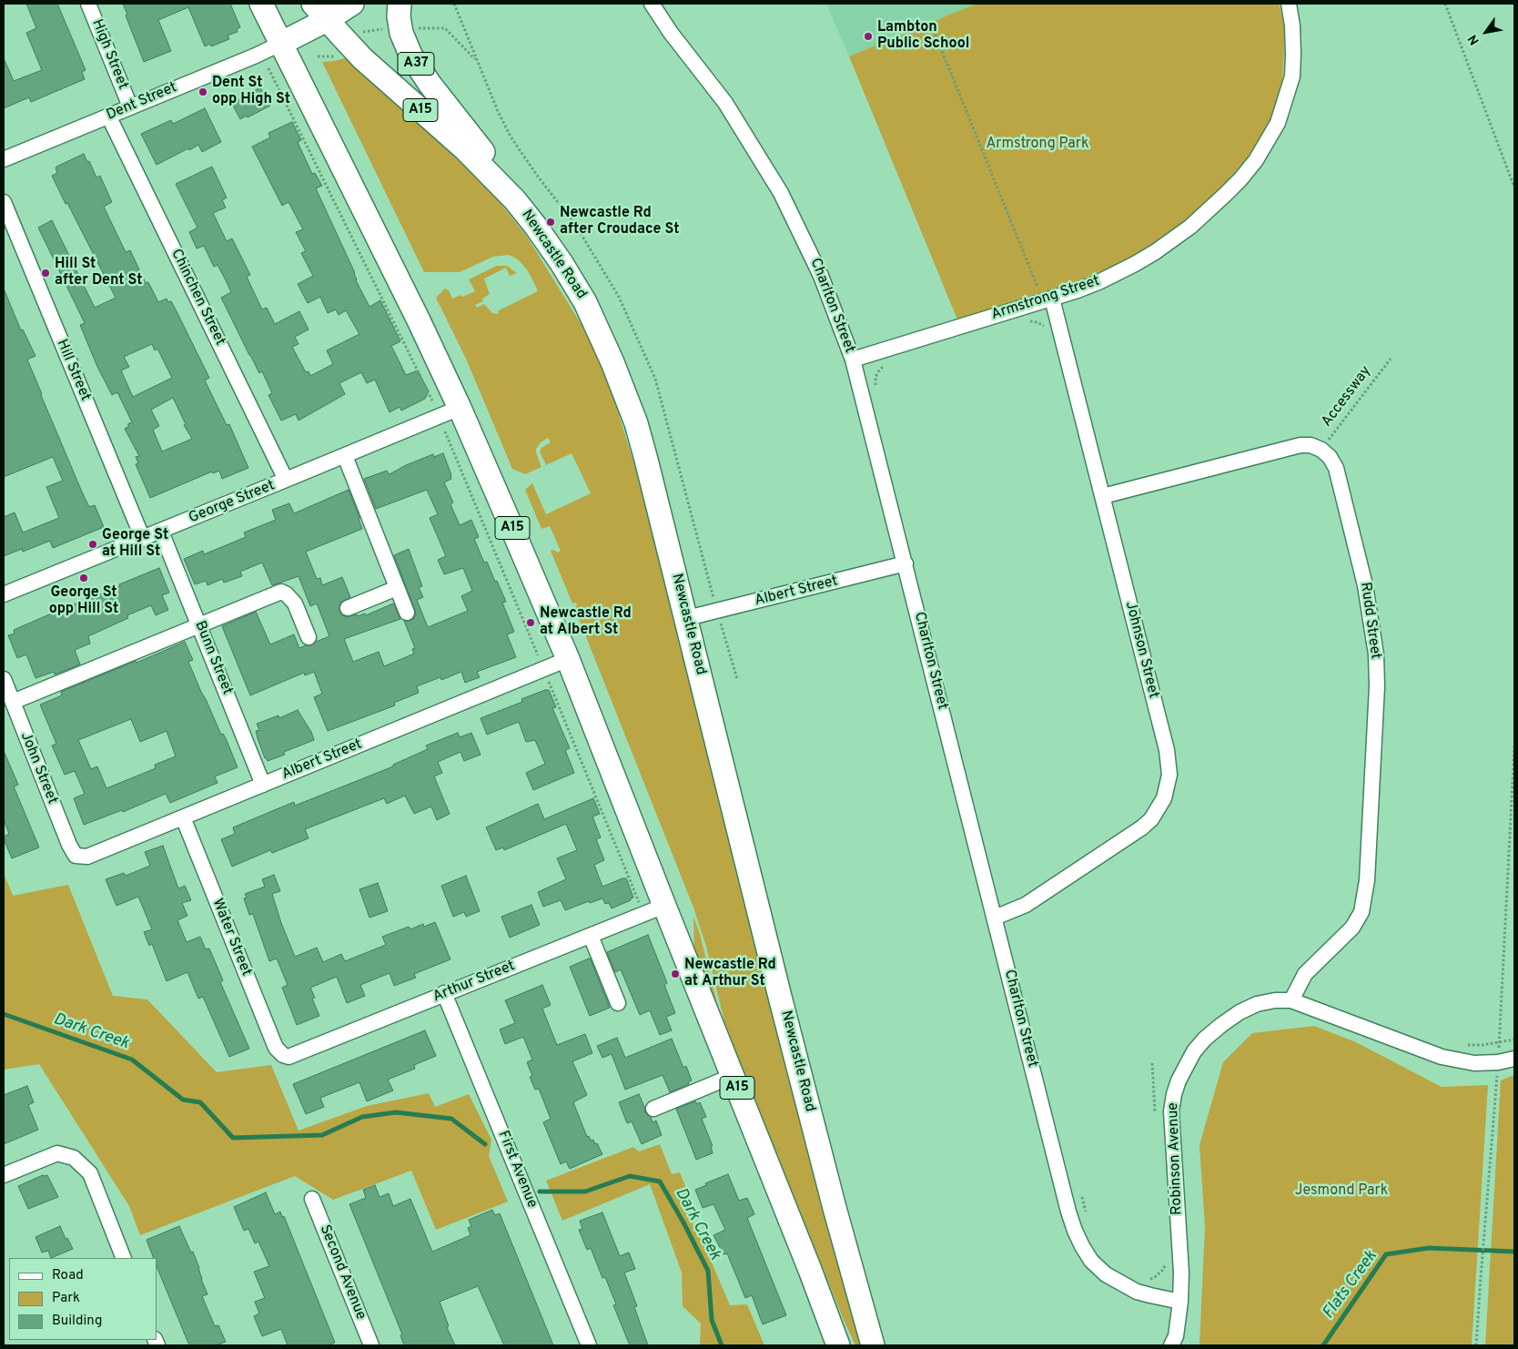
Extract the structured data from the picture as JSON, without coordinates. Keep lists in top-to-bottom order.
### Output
{
  "streets": {
    "highway": ["A37", "A15", "Newcastle Road"],
    "street": [
      "High Street",
      "Dent Street",
      "Chinchen Street",
      "Armstrong Street",
      "Charlton Street",
      "Hill Street",
      "George Street",
      "Albert Street",
      "Rudd Street",
      "Johnson Street",
      "Bunn Street",
      "John Street",
      "Water Street",
      "Arthur Street",
      "Robinson Avenue",
      "First Avenue",
      "Second Avenue"
    ],
    "path": ["Accessway"]
  },
  "crossings": [
    ["High Street", "Dent Street"],
    ["A37", "Newcastle Road"],
    ["Dent Street", "A15"],
    ["Dent Street", "Chinchen Street"],
    ["A15", "George Street"],
    ["A15", "Albert Street"],
    ["A15", "Arthur Street"],
    ["Newcastle Road", "Albert Street"],
    ["Chinchen Street", "George Street"],
    ["Armstrong Street", "Charlton Street"],
    ["Armstrong Street", "Johnson Street"],
    ["Charlton Street", "Albert Street"],
    ["Charlton Street", "Johnson Street"],
    ["Charlton Street", "Robinson Avenue"],
    ["Hill Street", "George Street"],
    ["Accessway", "Rudd Street"],
    ["George Street", "Bunn Street"],
    ["Albert Street", "Bunn Street"],
    ["Albert Street", "John Street"],
    ["Albert Street", "Water Street"],
    ["Rudd Street", "Robinson Avenue"],
    ["Water Street", "Arthur Street"],
    ["Arthur Street", "First Avenue"]
  ],
  "water": ["Dark Creek", "Flats Creek"],
  "parks": ["Armstrong Park", "Jesmond Park"],
  "places": [
    "Lambton Public School",
    "Dent St opp High St",
    "Newcastle Rd after Croudace St",
    "Hill St after Dent St",
    "George St at Hill St",
    "George St opp Hill St",
    "Newcastle Rd at Albert St",
    "Newcastle Rd at Arthur St"
  ],
  "legend": ["Road", "Park", "Building"],
  "north": "bottom left"
}
